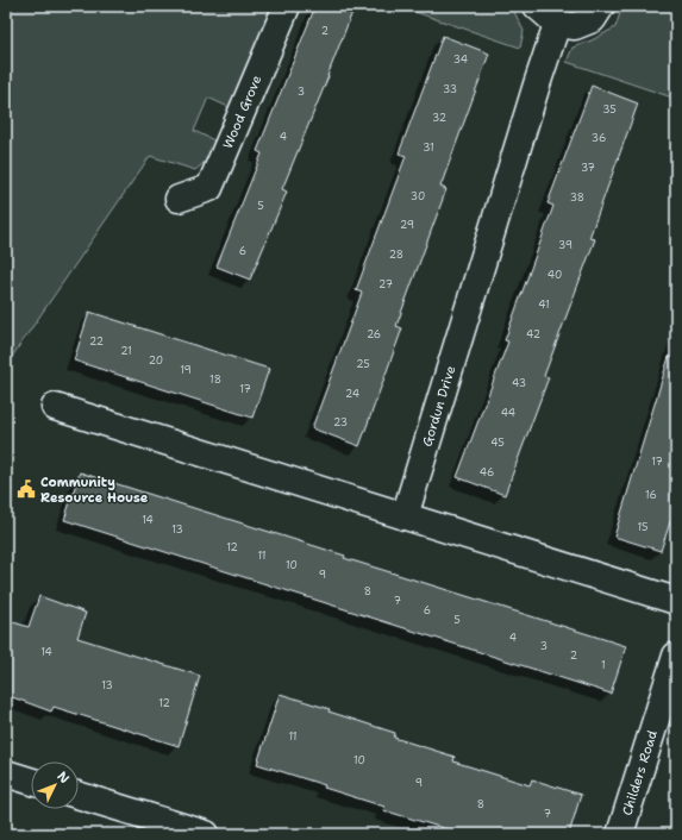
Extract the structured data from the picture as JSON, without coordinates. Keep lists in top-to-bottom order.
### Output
{
  "streets": {
    "street": ["Wood Grove", "Gordun Drive", "Childers Road"]
  },
  "places": {
    "public building": ["Community Resource House"]
  },
  "house_numbers": [
    "2",
    "34",
    "33",
    "3",
    "35",
    "32",
    "4",
    "36",
    "31",
    "37",
    "30",
    "38",
    "5",
    "29",
    "39",
    "6",
    "28",
    "40",
    "27",
    "41",
    "26",
    "42",
    "22",
    "21",
    "20",
    "25",
    "19",
    "18",
    "43",
    "17",
    "24",
    "44",
    "23",
    "45",
    "17",
    "46",
    "16",
    "14",
    "15",
    "13",
    "12",
    "11",
    "10",
    "9",
    "8",
    "7",
    "6",
    "5",
    "4",
    "3",
    "14",
    "2",
    "1",
    "13",
    "12",
    "11",
    "10",
    "9",
    "8",
    "7"
  ],
  "north": "top right"
}
